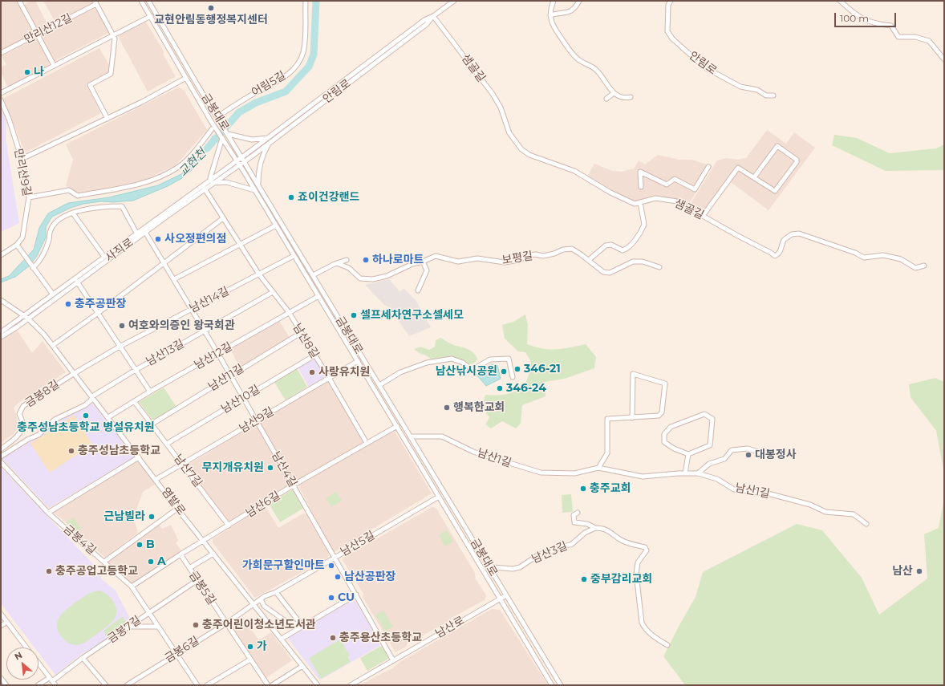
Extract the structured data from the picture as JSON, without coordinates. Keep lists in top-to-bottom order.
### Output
{
  "streets": {
    "street": [
      "만리산12길",
      "안림로",
      "샘골길",
      "어림5길",
      "금봉대로",
      "만리산9길",
      "사직로",
      "보평길",
      "남산14길",
      "남산8길",
      "남산13길",
      "남산12길",
      "남산11길",
      "금봉8길",
      "남산10길",
      "남산9길",
      "남산1길",
      "남산4길",
      "남산7길",
      "염밭로",
      "남산6길",
      "금봉4길",
      "남산5길",
      "남산3길",
      "금봉5길",
      "남산로",
      "금봉7길",
      "금봉6길"
    ]
  },
  "crossings": [
    ["안림로", "샘골길"],
    ["안림로", "금봉대로"],
    ["안림로", "사직로"],
    ["어림5길", "금봉대로"],
    ["금봉대로", "사직로"],
    ["금봉대로", "남산14길"],
    ["금봉대로", "남산12길"],
    ["금봉대로", "남산9길"],
    ["금봉대로", "남산1길"],
    ["금봉대로", "남산6길"],
    ["금봉대로", "남산5길"],
    ["금봉대로", "남산3길"],
    ["금봉대로", "남산로"],
    ["사직로", "남산4길"],
    ["사직로", "염밭로"],
    ["남산14길", "남산8길"],
    ["남산14길", "금봉8길"],
    ["남산14길", "남산4길"],
    ["남산14길", "염밭로"],
    ["남산8길", "남산13길"],
    ["남산8길", "남산12길"],
    ["남산8길", "남산11길"],
    ["남산8길", "남산10길"],
    ["남산8길", "남산9길"],
    ["남산8길", "남산6길"],
    ["남산13길", "남산4길"],
    ["남산13길", "염밭로"],
    ["남산12길", "남산4길"],
    ["남산12길", "남산7길"],
    ["남산12길", "염밭로"],
    ["남산11길", "남산4길"],
    ["남산11길", "남산7길"],
    ["금봉8길", "염밭로"],
    ["남산10길", "남산4길"],
    ["남산10길", "남산7길"],
    ["남산9길", "남산4길"],
    ["남산9길", "남산7길"],
    ["남산9길", "염밭로"],
    ["남산4길", "남산6길"],
    ["남산4길", "남산5길"],
    ["남산4길", "남산로"],
    ["남산7길", "남산6길"],
    ["염밭로", "남산6길"],
    ["염밭로", "남산5길"],
    ["염밭로", "금봉6길"],
    ["남산6길", "금봉4길"],
    ["남산6길", "금봉5길"],
    ["금봉4길", "금봉7길"],
    ["금봉4길", "금봉6길"],
    ["남산5길", "금봉6길"],
    ["금봉5길", "금봉7길"],
    ["금봉5길", "금봉6길"]
  ],
  "water": ["교현천"],
  "places": [
    "교현안림동행정복지센터",
    "나",
    "죠이건강랜드",
    "사오정편의점",
    "하나로마트",
    "충주공판장",
    "셀프세차연구소셀세모",
    "여호와의증인 왕국회관",
    "346-21",
    "남산낚시공원",
    "사랑유치원",
    "346-24",
    "행복한교회",
    "충주성남초등학교 병설유치원",
    "충주성남초등학교",
    "대봉정사",
    "무지개유치원",
    "충주교회",
    "근남빌라",
    "B",
    "A",
    "가희문구할인마트",
    "충주공업고등학교",
    "남산",
    "남산공판장",
    "중부감리교회",
    "CU",
    "충주어린이청소년도서관",
    "충주용산초등학교",
    "가"
  ],
  "scale_bar": "100 m",
  "north": "top left"
}
